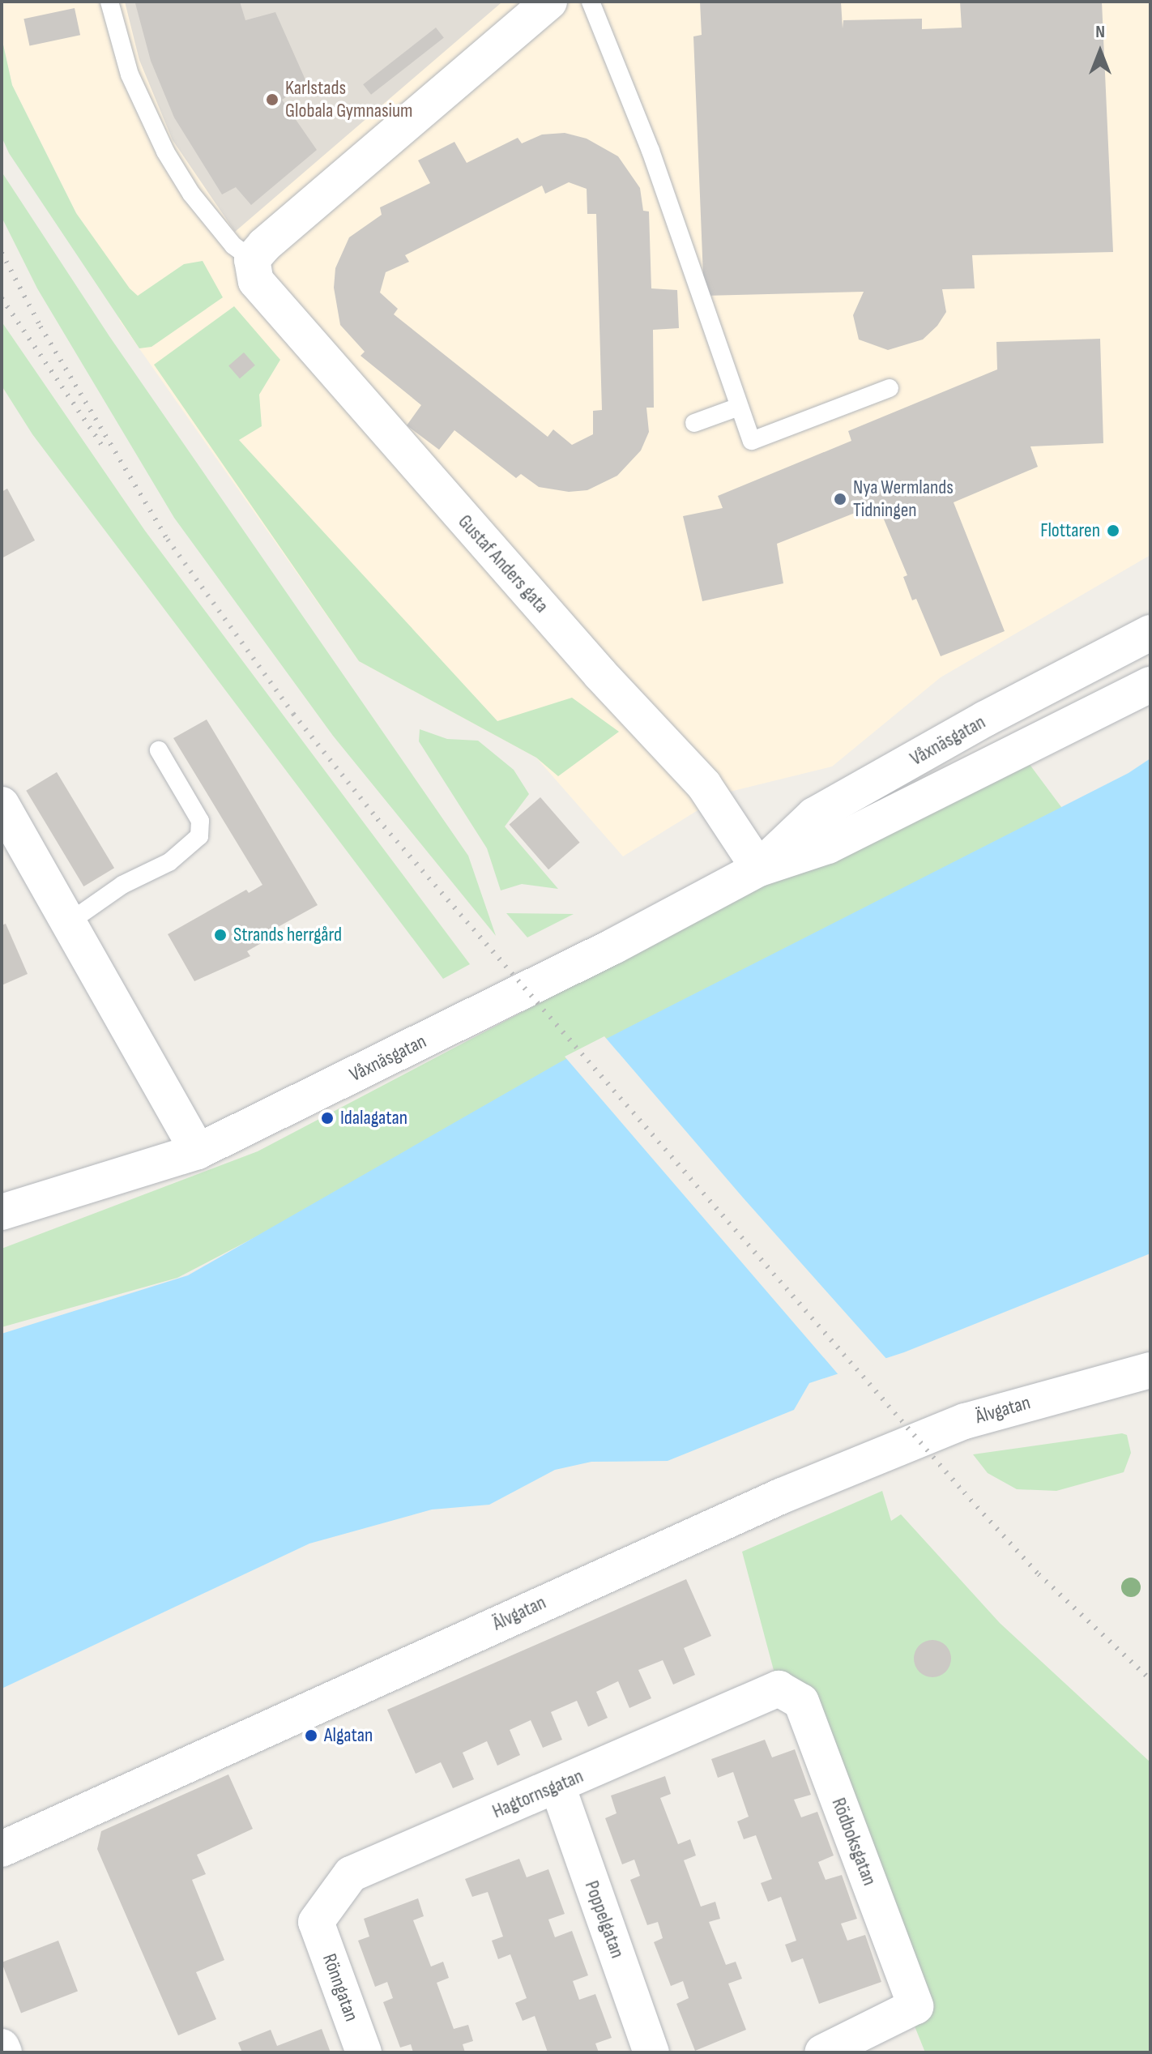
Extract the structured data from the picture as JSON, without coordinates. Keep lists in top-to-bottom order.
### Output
{
  "streets": {
    "street": [
      "Gustaf Anders gata",
      "Våxnäsgatan",
      "Älvgatan",
      "Hagtornsgatan",
      "Rödboksgatan",
      "Poppelgatan",
      "Rönngatan"
    ]
  },
  "crossings": [
    ["Gustaf Anders gata", "Våxnäsgatan"],
    ["Hagtornsgatan", "Rödboksgatan"],
    ["Hagtornsgatan", "Poppelgatan"],
    ["Hagtornsgatan", "Rönngatan"]
  ],
  "places": [
    "Karlstads Globala Gymnasium",
    "Nya Wermlands Tidningen",
    "Flottaren",
    "Strands herrgård",
    "Idalagatan",
    "Algatan"
  ],
  "north": "top"
}
